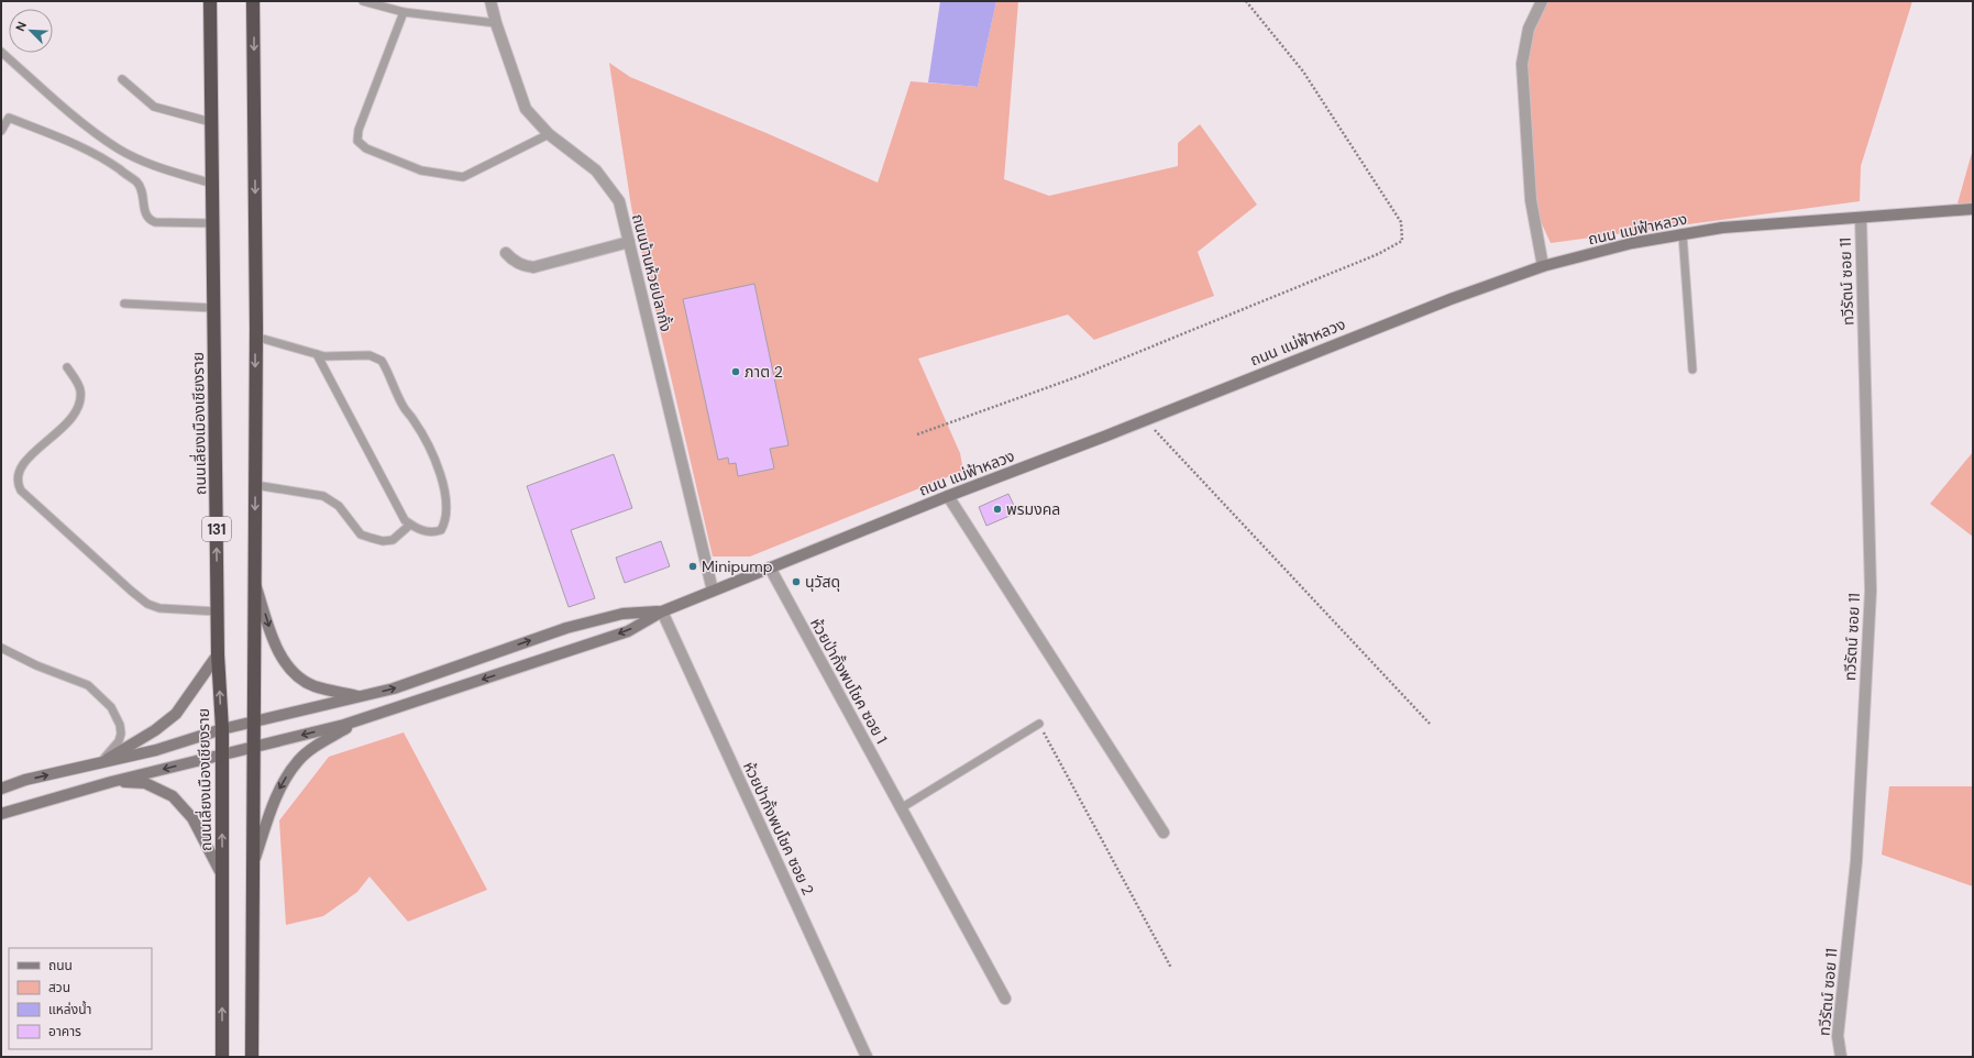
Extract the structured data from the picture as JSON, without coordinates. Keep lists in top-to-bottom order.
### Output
{
  "streets": {
    "highway": ["ถนนเลี่ยงเมืองเชียงราย", "131"],
    "street": [
      "ถนน แม่ฟ้าหลวง",
      "ถนนบ้านห้วยปลากั้ง",
      "ทวีรัตน์ ซอย 11",
      "ห้วยป่ากั้งพบโชค ซอย 1",
      "ห้วยป่ากั้งพบโชค ซอย 2"
    ]
  },
  "crossings": [
    ["ถนน แม่ฟ้าหลวง", "ถนนบ้านห้วยปลากั้ง"],
    ["ถนน แม่ฟ้าหลวง", "ทวีรัตน์ ซอย 11"],
    ["ถนน แม่ฟ้าหลวง", "ห้วยป่ากั้งพบโชค ซอย 1"],
    ["ถนน แม่ฟ้าหลวง", "ห้วยป่ากั้งพบโชค ซอย 2"]
  ],
  "places": [
    "ภาต 2",
    "พรมงคล",
    "Minipump",
    "นุวัสดุ"
  ],
  "legend": [
    "ถนน",
    "สวน",
    "แหล่งน้ำ",
    "อาคาร"
  ],
  "north": "top left"
}
